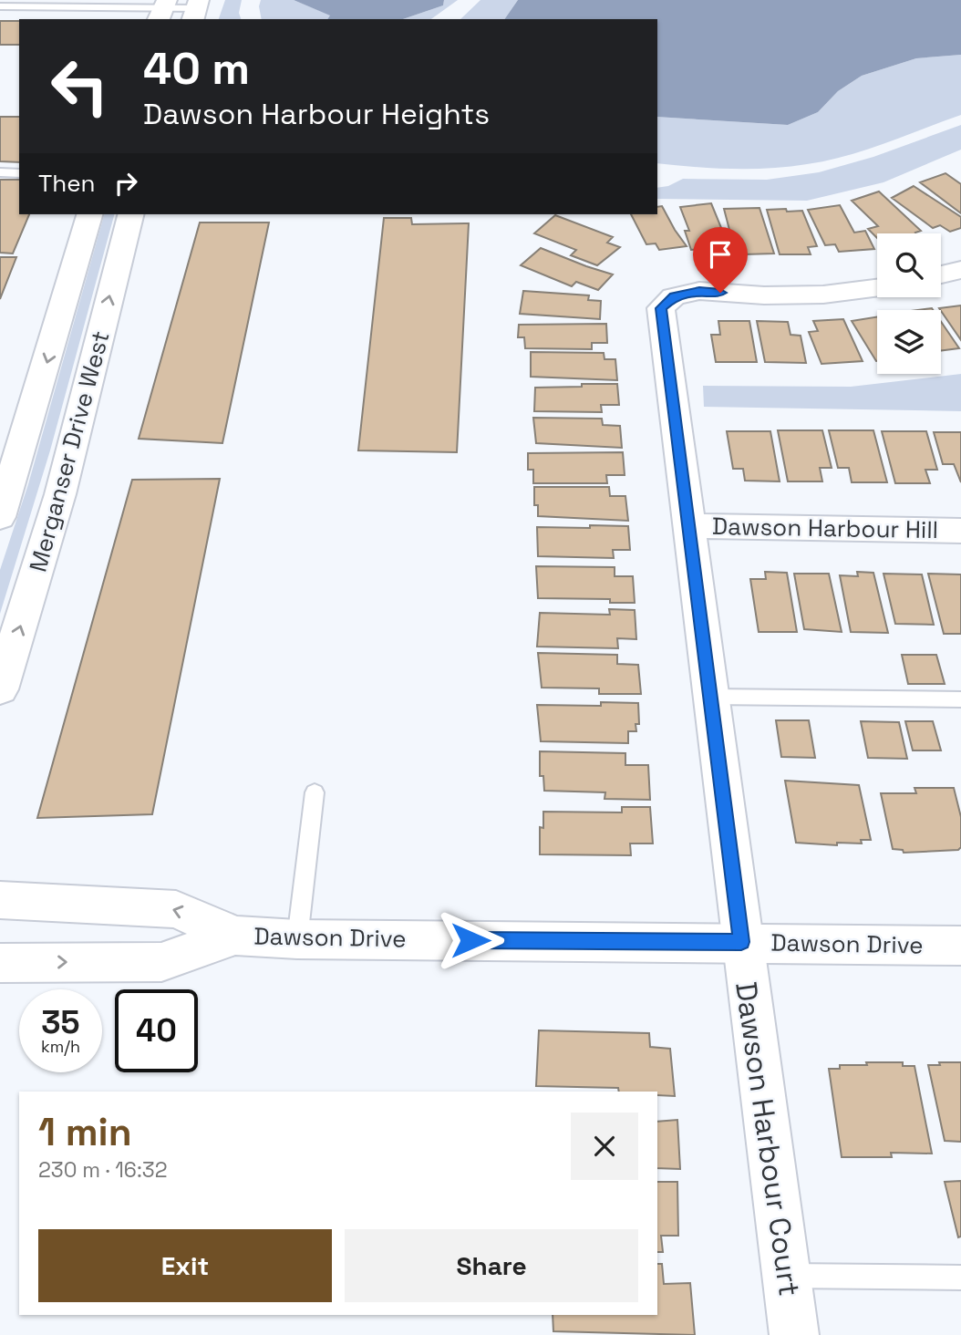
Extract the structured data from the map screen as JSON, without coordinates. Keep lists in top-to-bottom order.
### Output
{
  "streets": {
    "street": [
      "Merganser Drive West",
      "Dawson Harbour Hill",
      "Dawson Drive",
      "Dawson Harbour Court"
    ]
  },
  "crossings": [
    ["Dawson Harbour Hill", "Dawson Harbour Court"],
    ["Dawson Drive", "Dawson Harbour Court"]
  ],
  "page": {
    "turn": ["40 m", "Dawson Harbour Heights"],
    "then": "Then",
    "speed": "35 km/h",
    "limit": "40",
    "heading": ["1 min", "230 m · 16:32"],
    "buttons": ["Exit", "Share"]
  }
}
